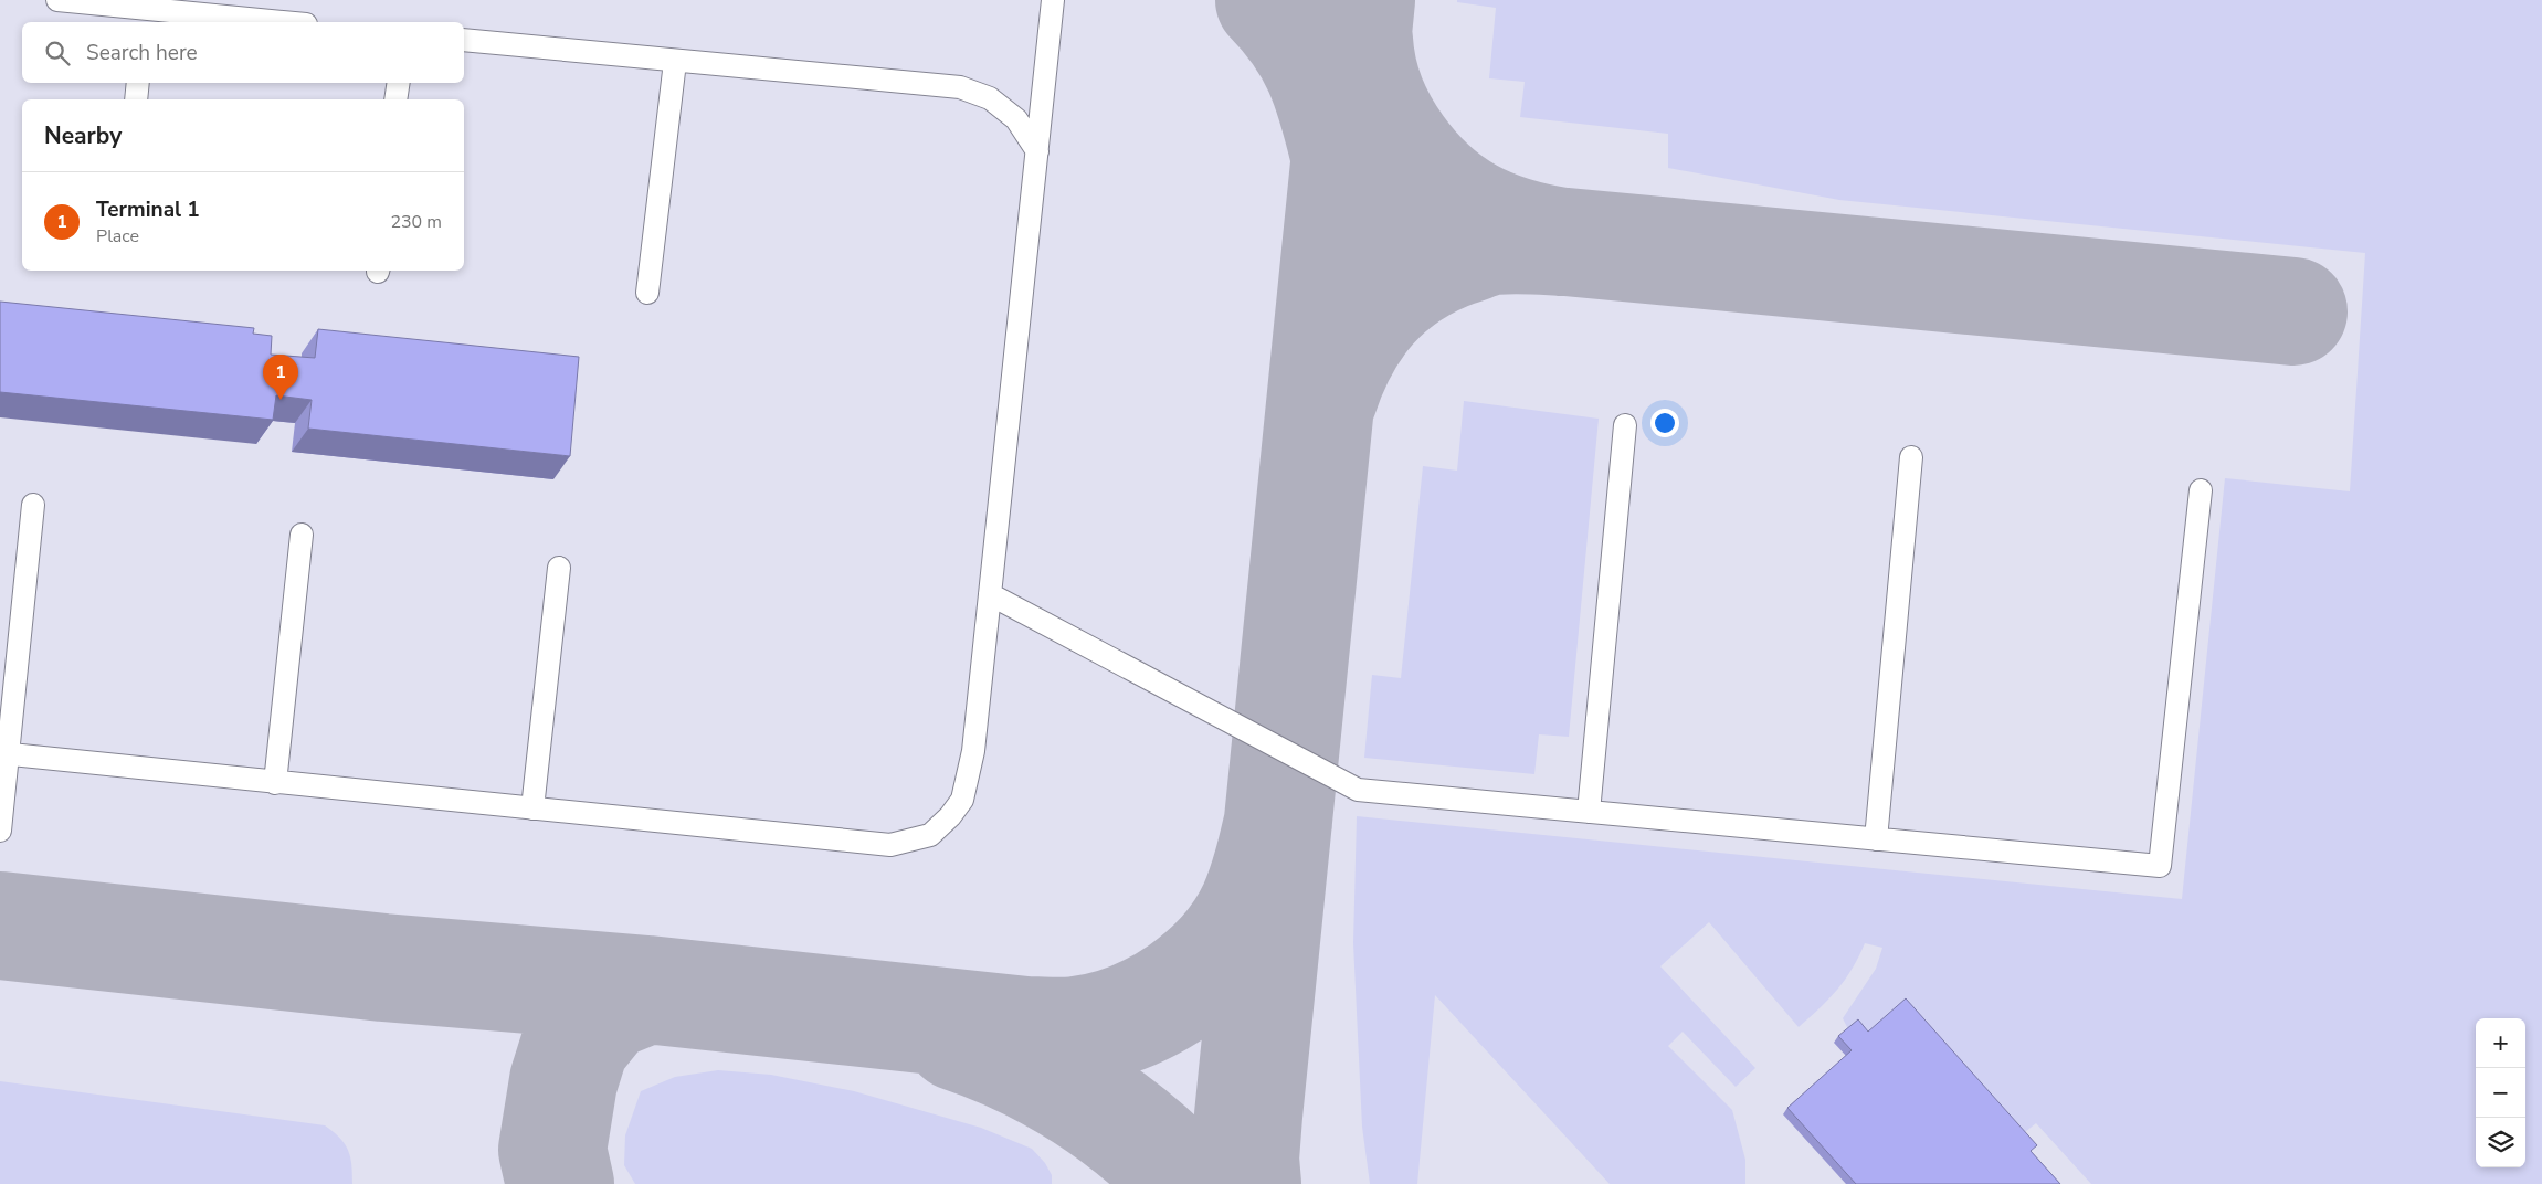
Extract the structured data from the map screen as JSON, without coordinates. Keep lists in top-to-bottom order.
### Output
{
  "page": {
    "search": "Search here",
    "heading": "Nearby",
    "list": [
      {
        "mark": "1",
        "name": "Terminal 1",
        "note": "Place",
        "value": "230 m"
      }
    ],
    "pins": "1",
    "map_buttons": ["+", "−"]
  }
}
